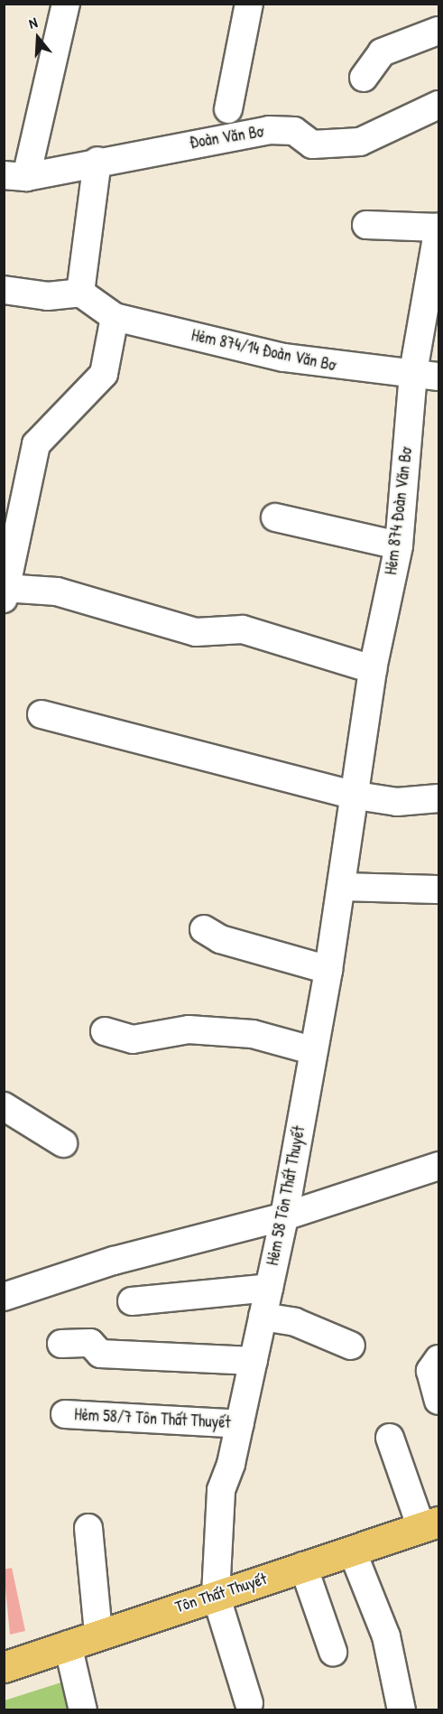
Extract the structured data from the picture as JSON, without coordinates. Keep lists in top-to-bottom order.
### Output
{
  "streets": {
    "main road": ["Tôn Thất Thuyết"],
    "street": [
      "Đoàn Văn Bơ",
      "Hẻm 874/14 Đoàn Văn Bơ",
      "Hẻm 874 Đoàn Văn Bơ",
      "Hẻm 58 Tôn Thất Thuyết",
      "Hẻm 58/7 Tôn Thất Thuyết"
    ]
  },
  "crossings": [
    ["Hẻm 874/14 Đoàn Văn Bơ", "Hẻm 874 Đoàn Văn Bơ"],
    ["Hẻm 874 Đoàn Văn Bơ", "Hẻm 58 Tôn Thất Thuyết"],
    ["Hẻm 58 Tôn Thất Thuyết", "Hẻm 58/7 Tôn Thất Thuyết"],
    ["Hẻm 58 Tôn Thất Thuyết", "Tôn Thất Thuyết"]
  ],
  "north": "top"
}
